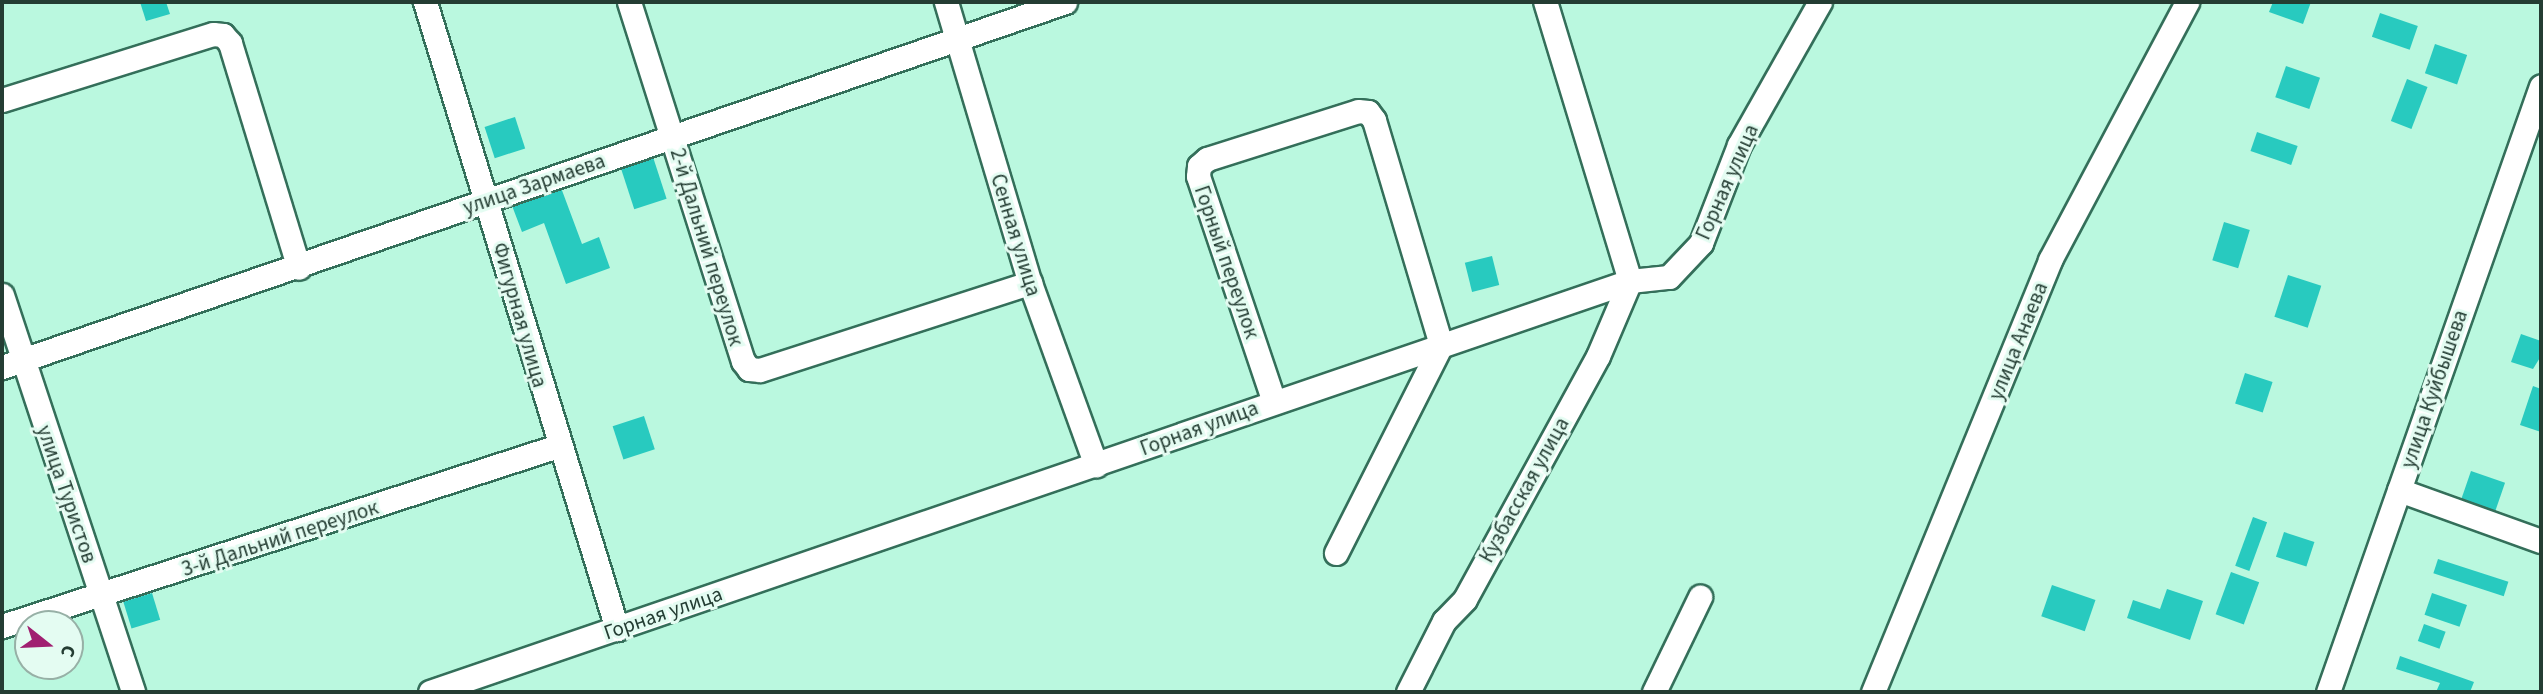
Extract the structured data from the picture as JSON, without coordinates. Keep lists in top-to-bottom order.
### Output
{
  "streets": {
    "street": [
      "Горная улица",
      "улица Зармаева",
      "Сенная улица",
      "2-й Дальний переулок",
      "Горный переулок",
      "Фигурная улица",
      "улица Анаева",
      "улица Куйбышева",
      "Кузбасская улица",
      "улица Туристов",
      "3-й Дальний переулок"
    ]
  },
  "crossings": [
    ["Горная улица", "Сенная улица"],
    ["Горная улица", "Горный переулок"],
    ["Горная улица", "Фигурная улица"],
    ["Горная улица", "Кузбасская улица"],
    ["улица Зармаева", "Сенная улица"],
    ["улица Зармаева", "2-й Дальний переулок"],
    ["улица Зармаева", "Фигурная улица"],
    ["улица Зармаева", "улица Туристов"],
    ["Сенная улица", "2-й Дальний переулок"],
    ["Фигурная улица", "3-й Дальний переулок"],
    ["улица Туристов", "3-й Дальний переулок"]
  ],
  "north": "right"
}
